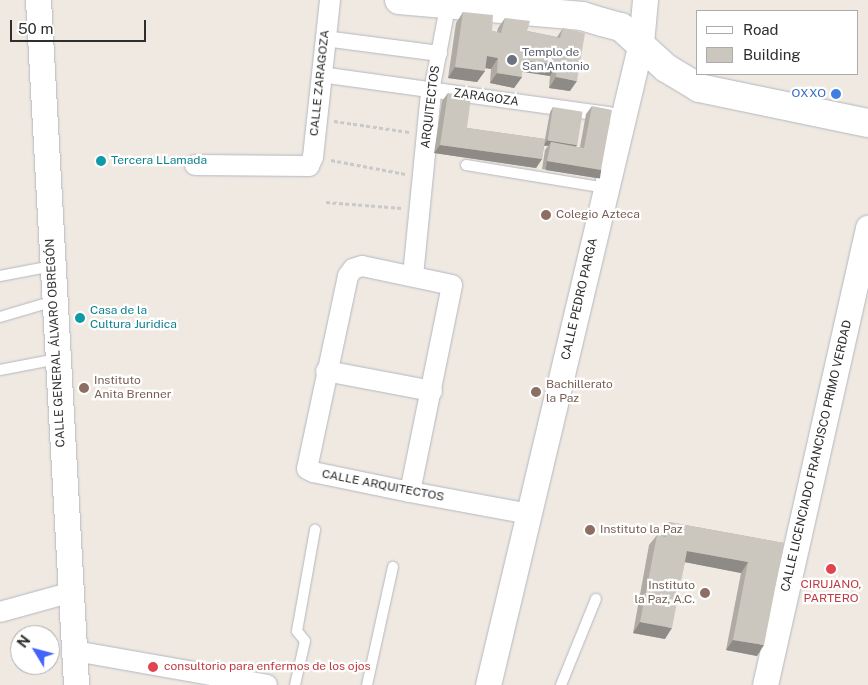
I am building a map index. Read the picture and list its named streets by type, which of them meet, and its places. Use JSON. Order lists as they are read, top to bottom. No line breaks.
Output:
{"streets":{"street":["CALLE ZARAGOZA","ZARAGOZA","ARQUITECTOS","CALLE PEDRO PARGA","CALLE GENERAL ÁLVARO OBREGÓN","CALLE LICENCIADO FRANCISCO PRIMO VERDAD","CALLE ARQUITECTOS"]},"crossings":[["CALLE ZARAGOZA","ZARAGOZA"],["ZARAGOZA","ARQUITECTOS"],["ZARAGOZA","CALLE PEDRO PARGA"],["ARQUITECTOS","CALLE ARQUITECTOS"],["CALLE PEDRO PARGA","CALLE ARQUITECTOS"]],"places":["Templo de San Antonio","OXXO","Tercera LLamada","Colegio Azteca","Casa de la Cultura Juridica","Instituto Anita Brenner","Bachillerato la Paz","Instituto la Paz","CIRUJANO, PARTERO","Instituto la Paz, A.C.","consultorio para enfermos de los ojos"],"legend":["Road","Building"],"scale_bar":"50 m","north":"top left"}
